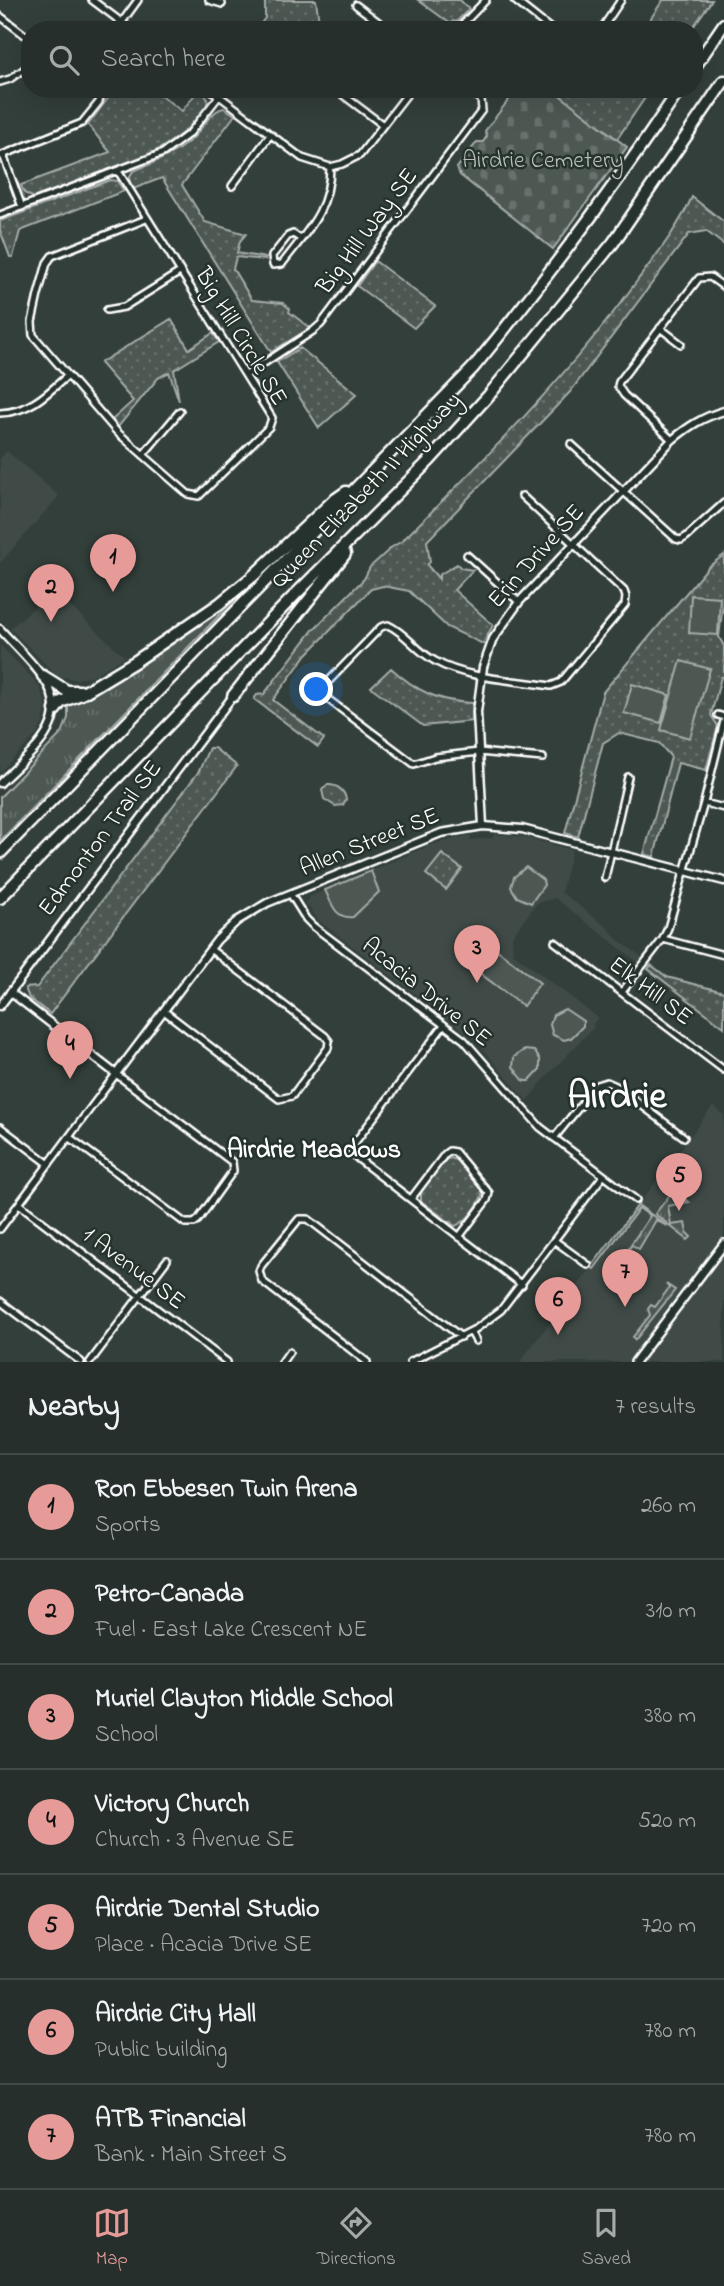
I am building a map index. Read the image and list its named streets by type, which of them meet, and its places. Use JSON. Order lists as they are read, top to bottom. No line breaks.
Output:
{"streets":{"highway":["Queen Elizabeth II Highway"],"street":["Big Hill Way SE","Big Hill Circle SE","Erin Drive SE","Edmonton Trail SE","Allen Street SE","Elk Hill SE","Acacia Drive SE","1 Avenue SE"]},"crossings":[["Big Hill Way SE","Big Hill Circle SE"],["Erin Drive SE","Allen Street SE"],["Allen Street SE","Acacia Drive SE"]],"districts":["Airdrie","Airdrie Meadows"],"parks":["Airdrie Cemetery"],"page":{"search":"Search here","pins":["1","2","3","4","5","7","6"],"heading":["Nearby","7 results"],"list":[{"mark":"1","name":"Ron Ebbesen Twin Arena","note":"Sports","value":"260 m"},{"mark":"2","name":"Petro-Canada","note":"Fuel · East Lake Crescent NE","value":"310 m"},{"mark":"3","name":"Muriel Clayton Middle School","note":"School","value":"380 m"},{"mark":"4","name":"Victory Church","note":"Church · 3 Avenue SE","value":"520 m"},{"mark":"5","name":"Airdrie Dental Studio","note":"Place · Acacia Drive SE","value":"720 m"},{"mark":"6","name":"Airdrie City Hall","note":"Public building","value":"780 m"},{"mark":"7","name":"ATB Financial","note":"Bank · Main Street S","value":"780 m"}],"nav":["Map","Directions","Saved"]}}
